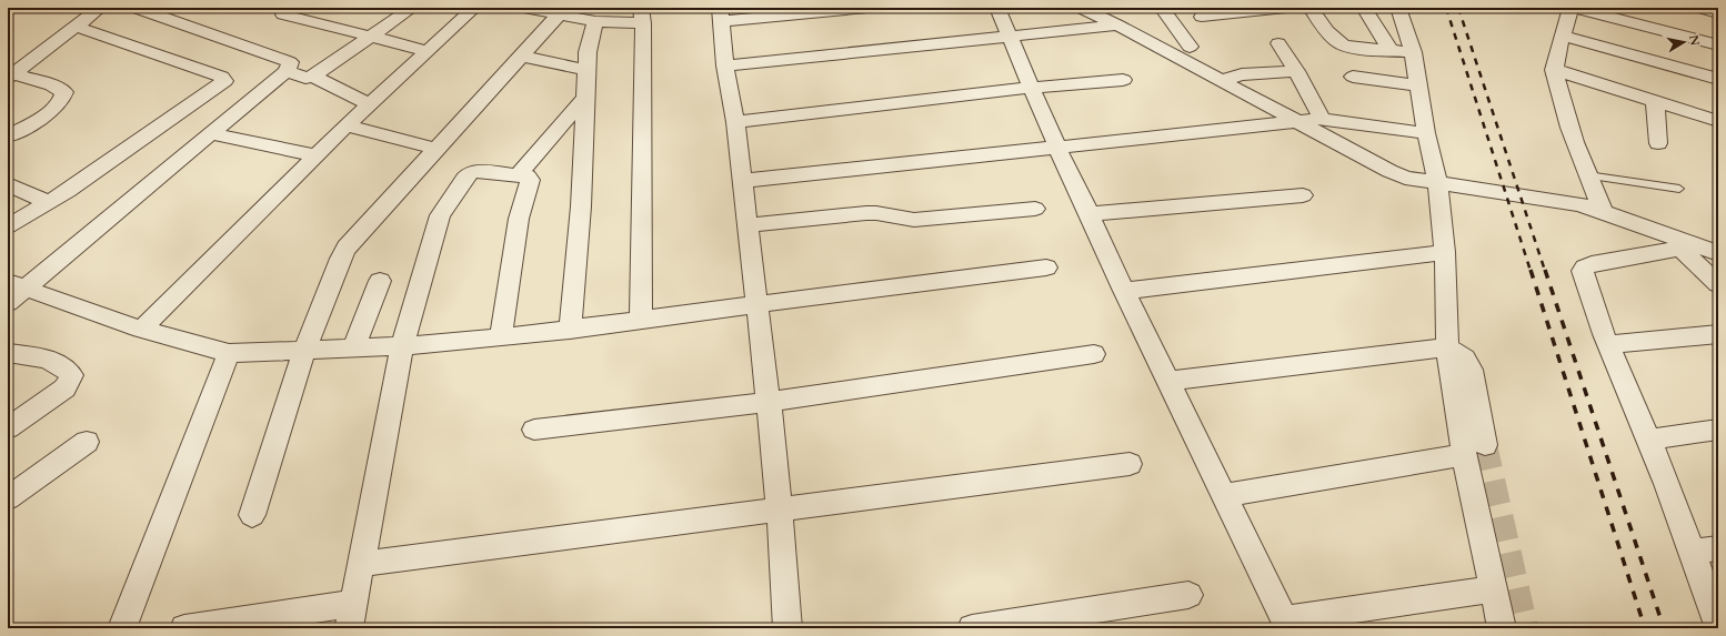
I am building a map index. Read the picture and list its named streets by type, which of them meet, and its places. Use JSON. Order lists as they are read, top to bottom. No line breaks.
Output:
{"north":"right"}
